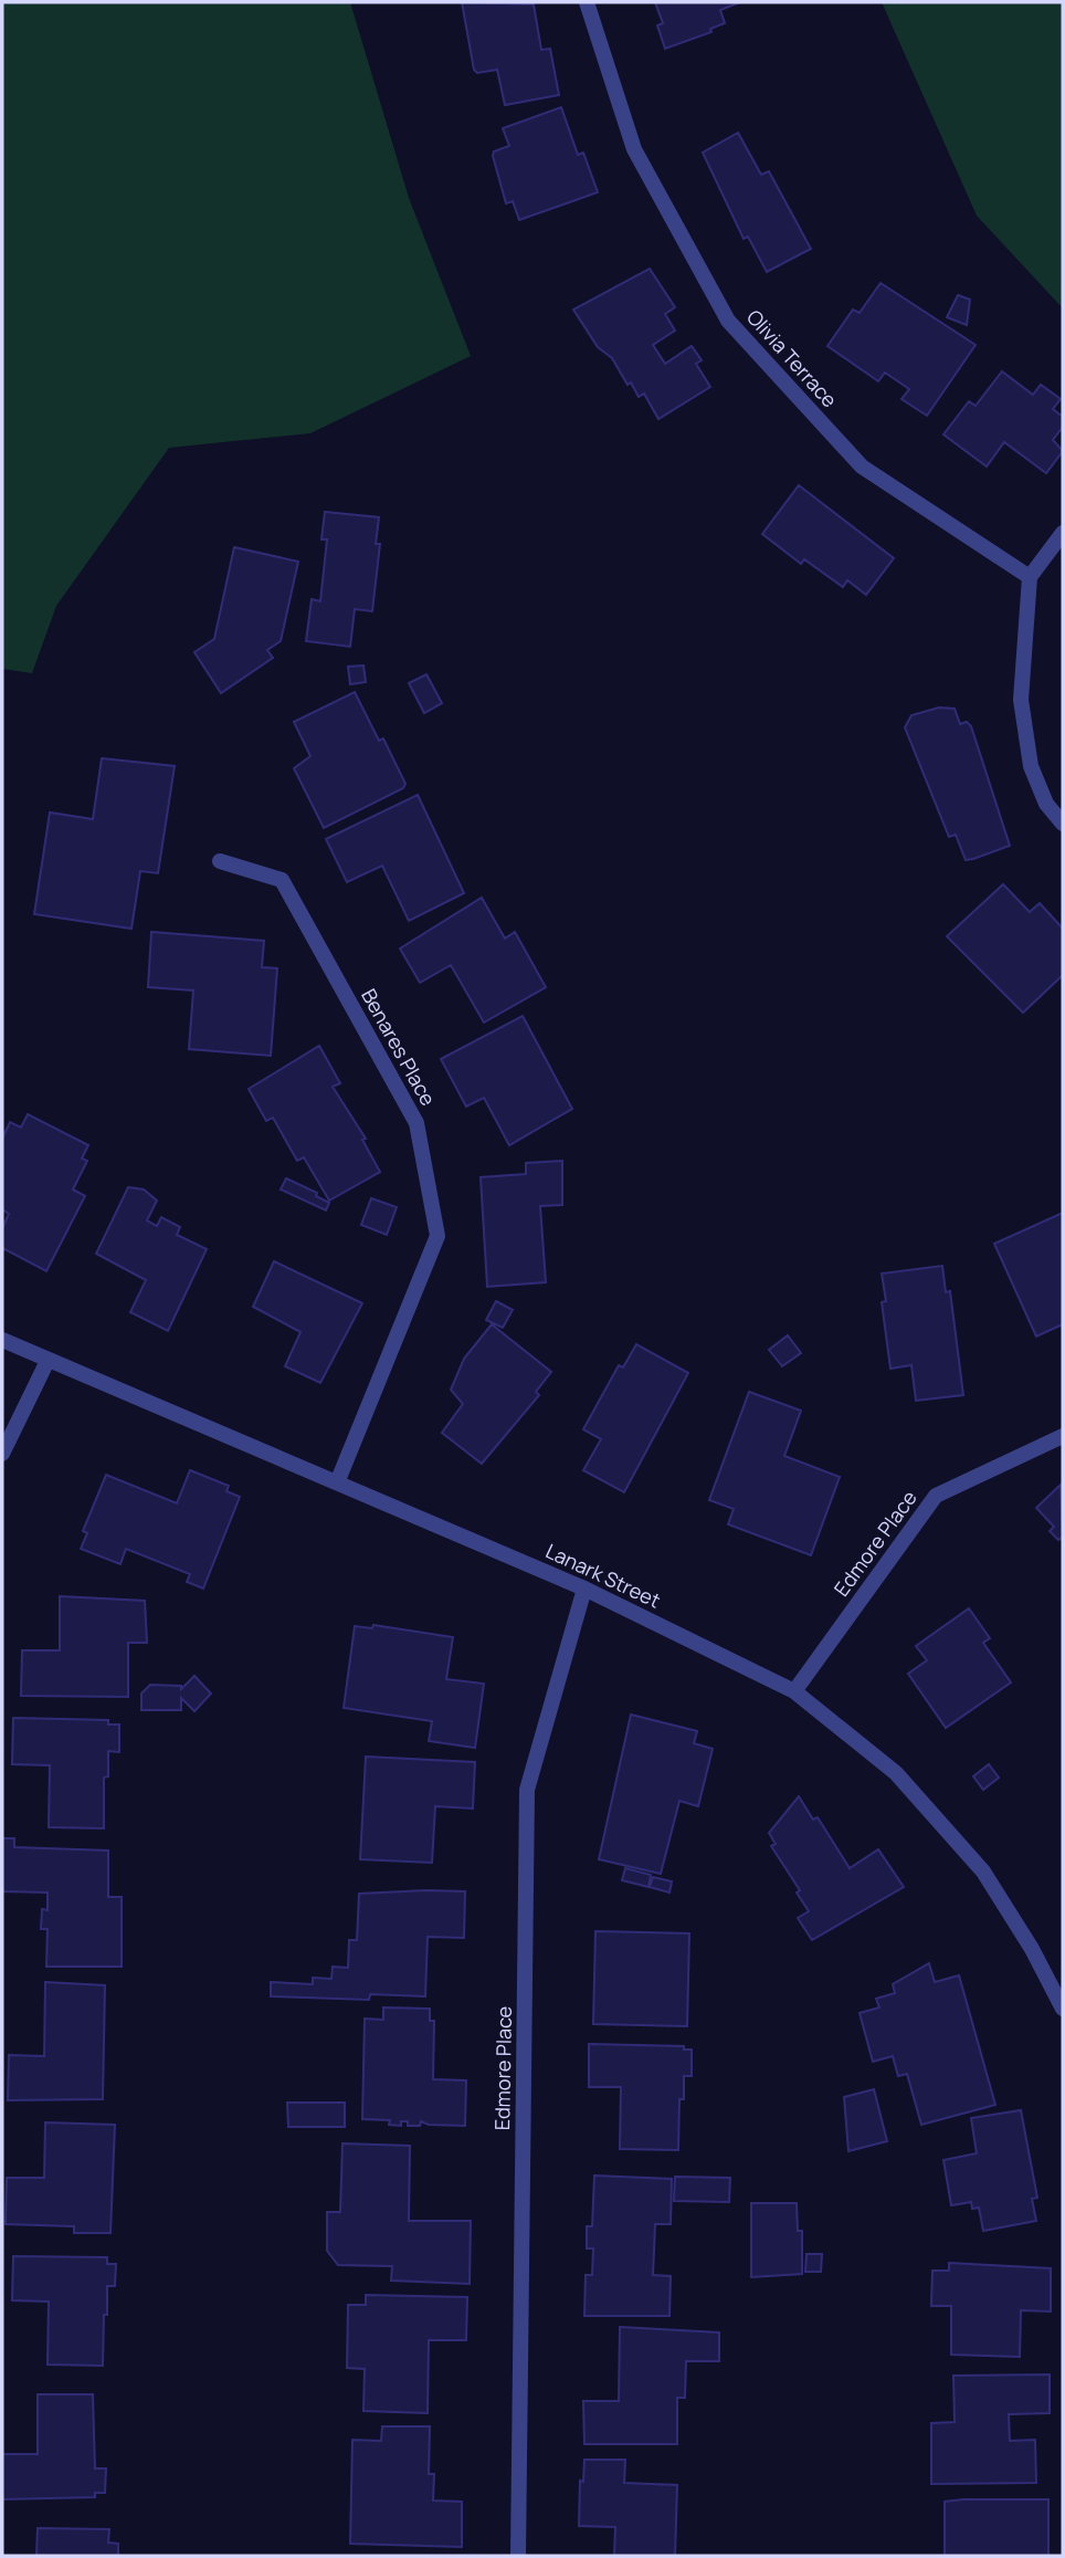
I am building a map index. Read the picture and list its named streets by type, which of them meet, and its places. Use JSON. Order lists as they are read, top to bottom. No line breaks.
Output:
{"streets":{"street":["Olivia Terrace","Benares Place","Edmore Place","Lanark Street"]},"crossings":[["Benares Place","Lanark Street"],["Edmore Place","Lanark Street"]]}
